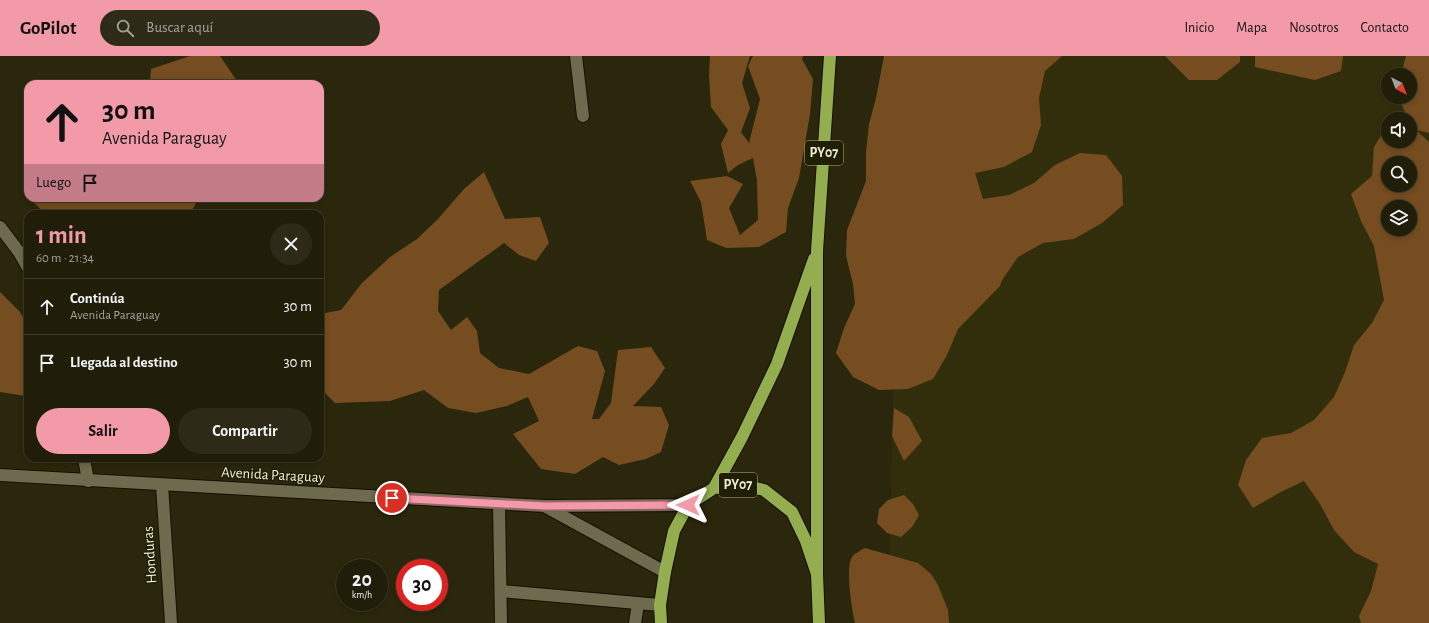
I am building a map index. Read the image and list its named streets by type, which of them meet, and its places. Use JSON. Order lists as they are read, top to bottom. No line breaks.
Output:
{"streets":{"highway":["PY07"],"street":["Avenida Paraguay","Honduras"]},"crossings":[["PY07","Avenida Paraguay"],["Avenida Paraguay","Honduras"]],"north":"bottom right","page":{"header":"GoPilot","search":"Buscar aquí","nav":["Inicio","Mapa","Nosotros","Contacto"],"turn":["30 m","Avenida Paraguay"],"then":"Luego","heading":["1 min","60 m · 21:34"],"list":[{"name":"Continúa","note":"Avenida Paraguay","value":"30 m"},{"name":"Llegada al destino","value":"30 m"}],"buttons":["Salir","Compartir"],"speed":"20 km/h","limit":"30"}}
